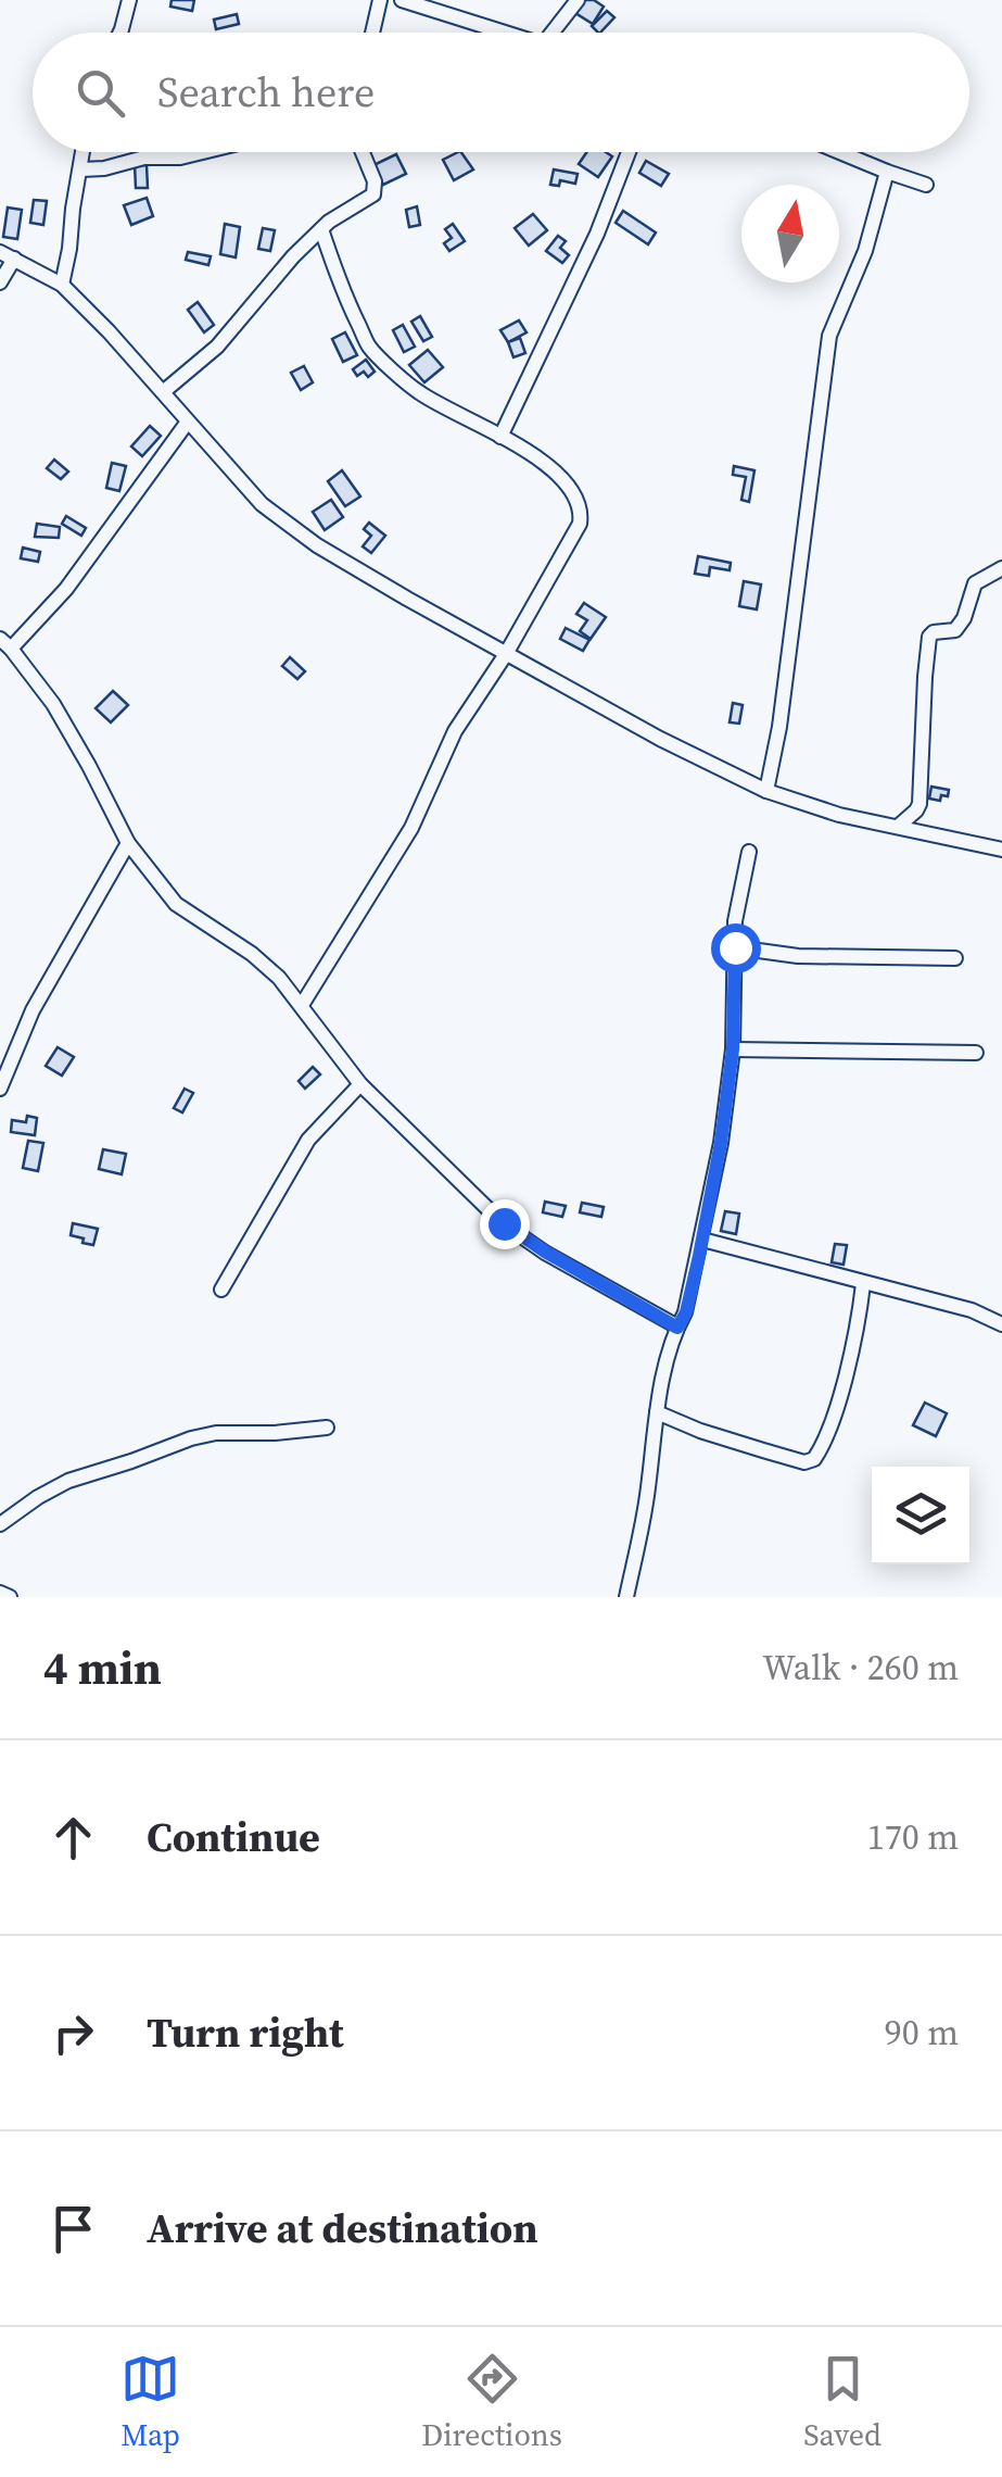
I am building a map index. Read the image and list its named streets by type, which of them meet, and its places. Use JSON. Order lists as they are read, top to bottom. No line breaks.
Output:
{"north":"top","page":{"search":"Search here","heading":["4 min","Walk · 260 m"],"list":[["Continue","170 m"],["Turn right","90 m"],"Arrive at destination"],"nav":["Map","Directions","Saved"]}}
